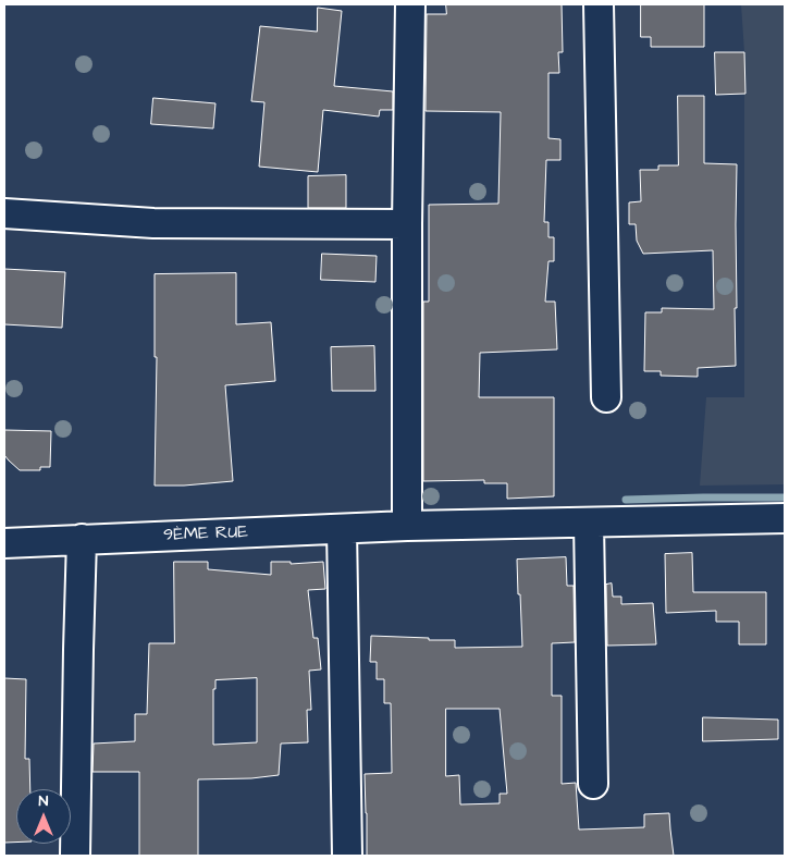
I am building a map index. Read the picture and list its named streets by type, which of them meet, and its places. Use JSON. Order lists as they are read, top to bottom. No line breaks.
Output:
{"streets":{"street":["9ÈME RUE"]},"north":"top"}
